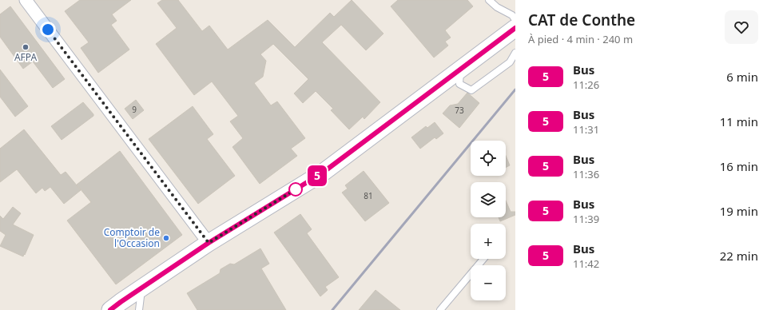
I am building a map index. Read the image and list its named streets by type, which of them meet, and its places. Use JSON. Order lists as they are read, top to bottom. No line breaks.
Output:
{"places":["AFPA","Comptoir de l'Occasion"],"lines":["bus line 5"],"house_numbers":["9","73","81"],"page":{"on_map":"5","heading":["CAT de Conthe","À pied · 4 min · 240 m"],"list":[{"mark":"5","name":"Bus","note":"11:26","value":"6 min"},{"mark":"5","name":"Bus","note":"11:31","value":"11 min"},{"mark":"5","name":"Bus","note":"11:36","value":"16 min"},{"mark":"5","name":"Bus","note":"11:39","value":"19 min"},{"mark":"5","name":"Bus","note":"11:42","value":"22 min"}],"map_buttons":["+","−"]}}
